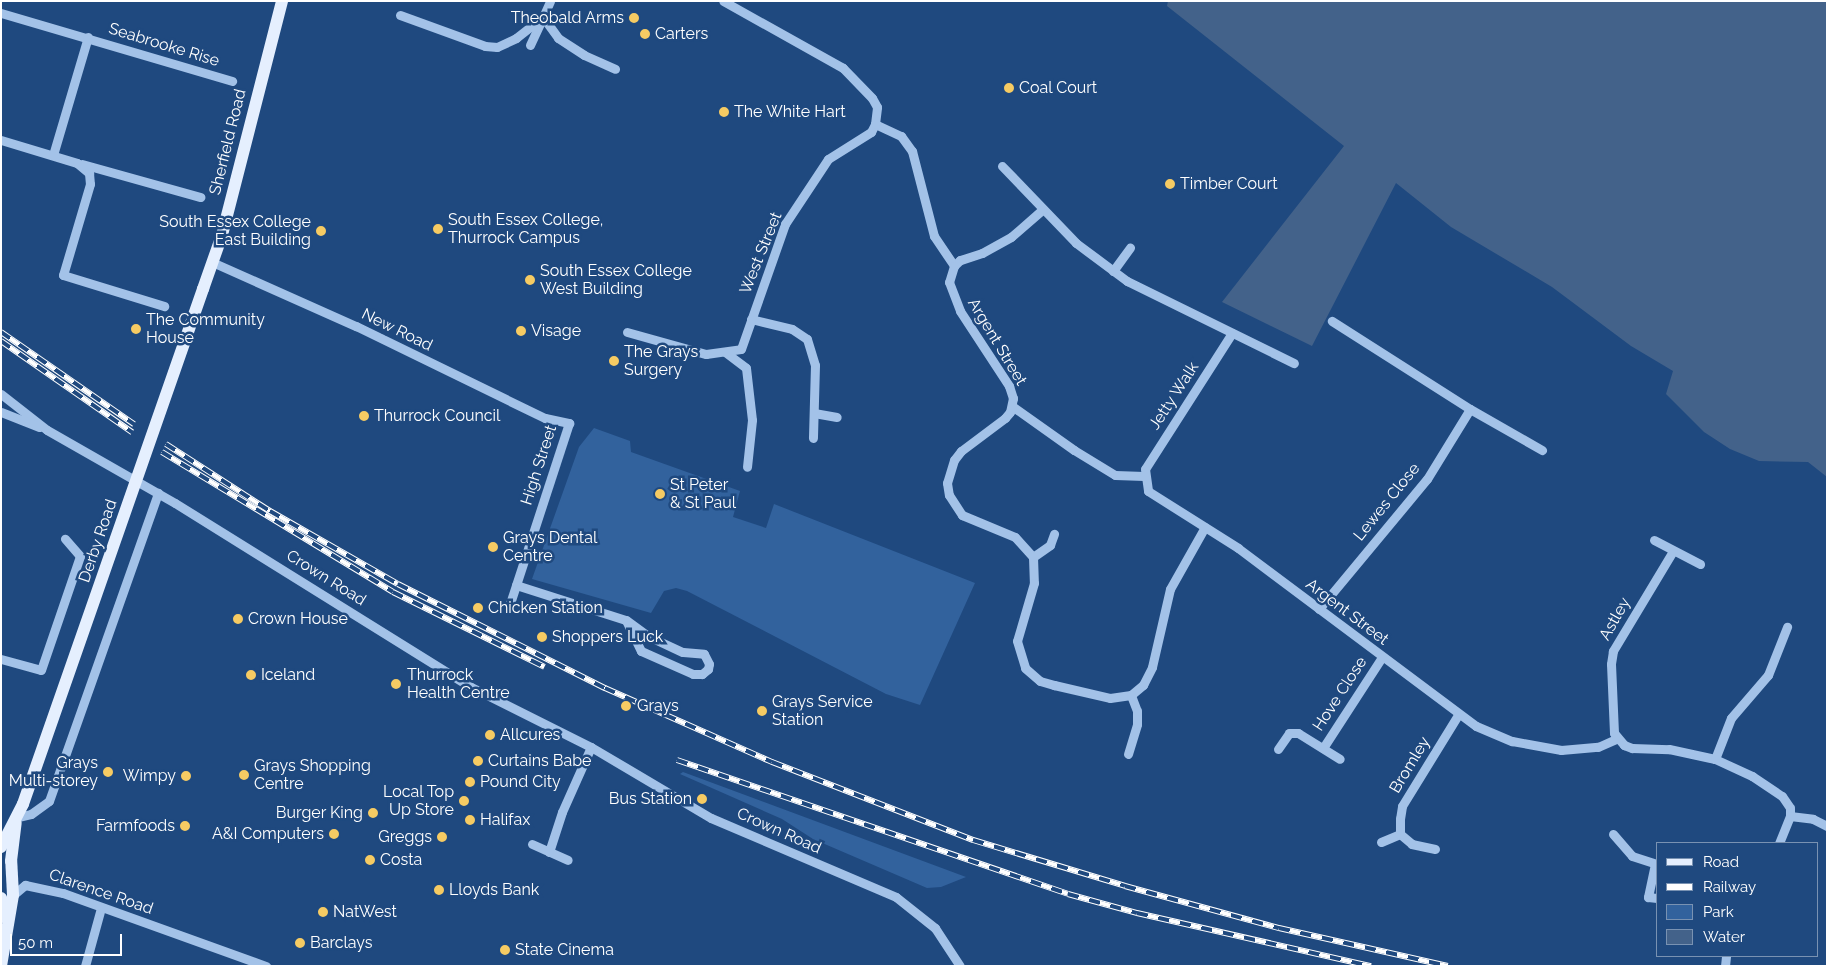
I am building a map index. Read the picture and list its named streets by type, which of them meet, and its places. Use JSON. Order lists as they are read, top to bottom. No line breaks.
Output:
{"streets":{"main road":["Sherfield Road","Derby Road"],"street":["Seabrooke Rise","West Street","New Road","Argent Street","Jetty Walk","High Street","Lewes Close","Crown Road","Astley","Hove Close","Bromley","Clarence Road"]},"crossings":[["Sherfield Road","New Road"],["Sherfield Road","Derby Road"],["New Road","High Street"],["Argent Street","Jetty Walk"],["Argent Street","Lewes Close"],["Argent Street","Astley"],["Argent Street","Hove Close"],["Argent Street","Bromley"]],"places":["Theobald Arms","Carters","Coal Court","The White Hart","Timber Court","South Essex College, Thurrock Campus","South Essex College East Building","South Essex College West Building","The Community House","Visage","The Grays Surgery","Thurrock Council","St Peter & St Paul","Grays Dental Centre","Chicken Station","Crown House","Shoppers Luck","Iceland","Thurrock Health Centre","Grays","Grays Service Station","Allcures","Curtains Babe","Grays Multi-storey","Grays Shopping Centre","Wimpy","Pound City","Bus Station","Local Top Up Store","Burger King","Halifax","Farmfoods","A&I Computers","Greggs","Costa","Lloyds Bank","NatWest","Barclays","State Cinema"],"legend":["Road","Railway","Park","Water"],"scale_bar":"50 m"}
